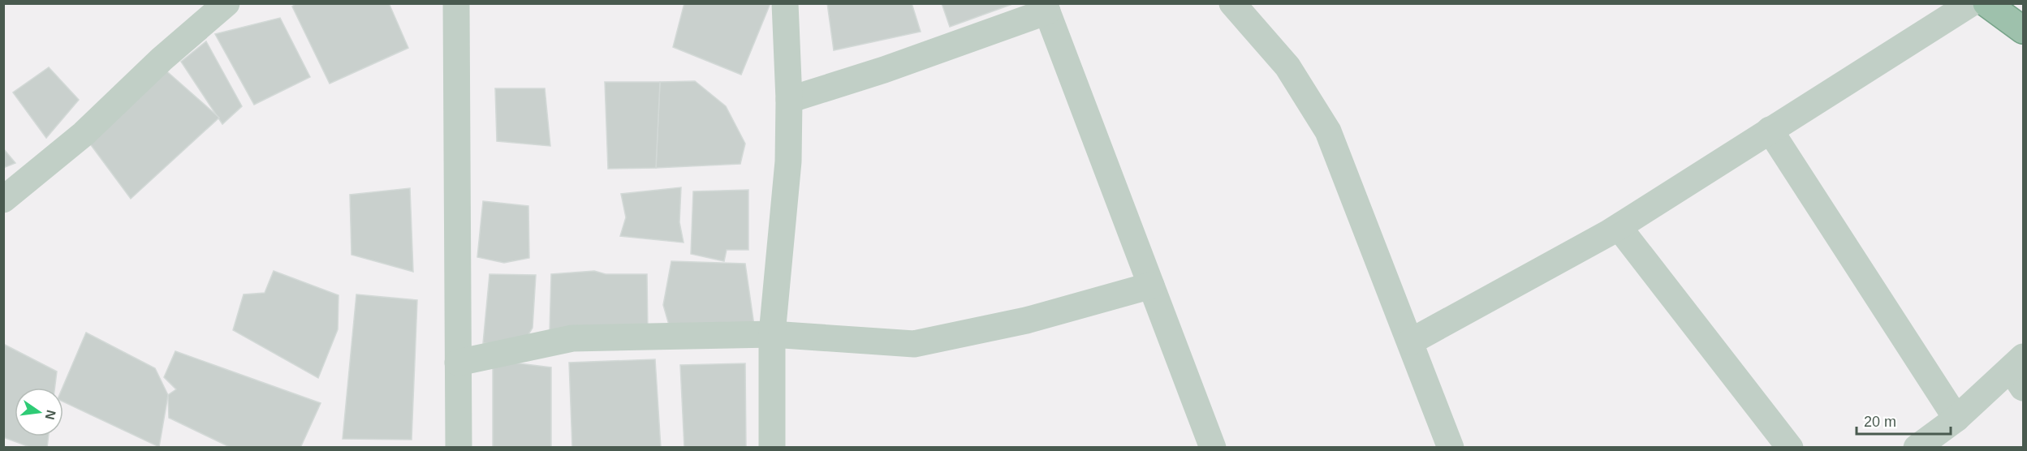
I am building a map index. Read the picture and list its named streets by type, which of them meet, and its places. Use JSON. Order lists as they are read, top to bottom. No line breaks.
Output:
{"scale_bar":"20 m","north":"right"}
